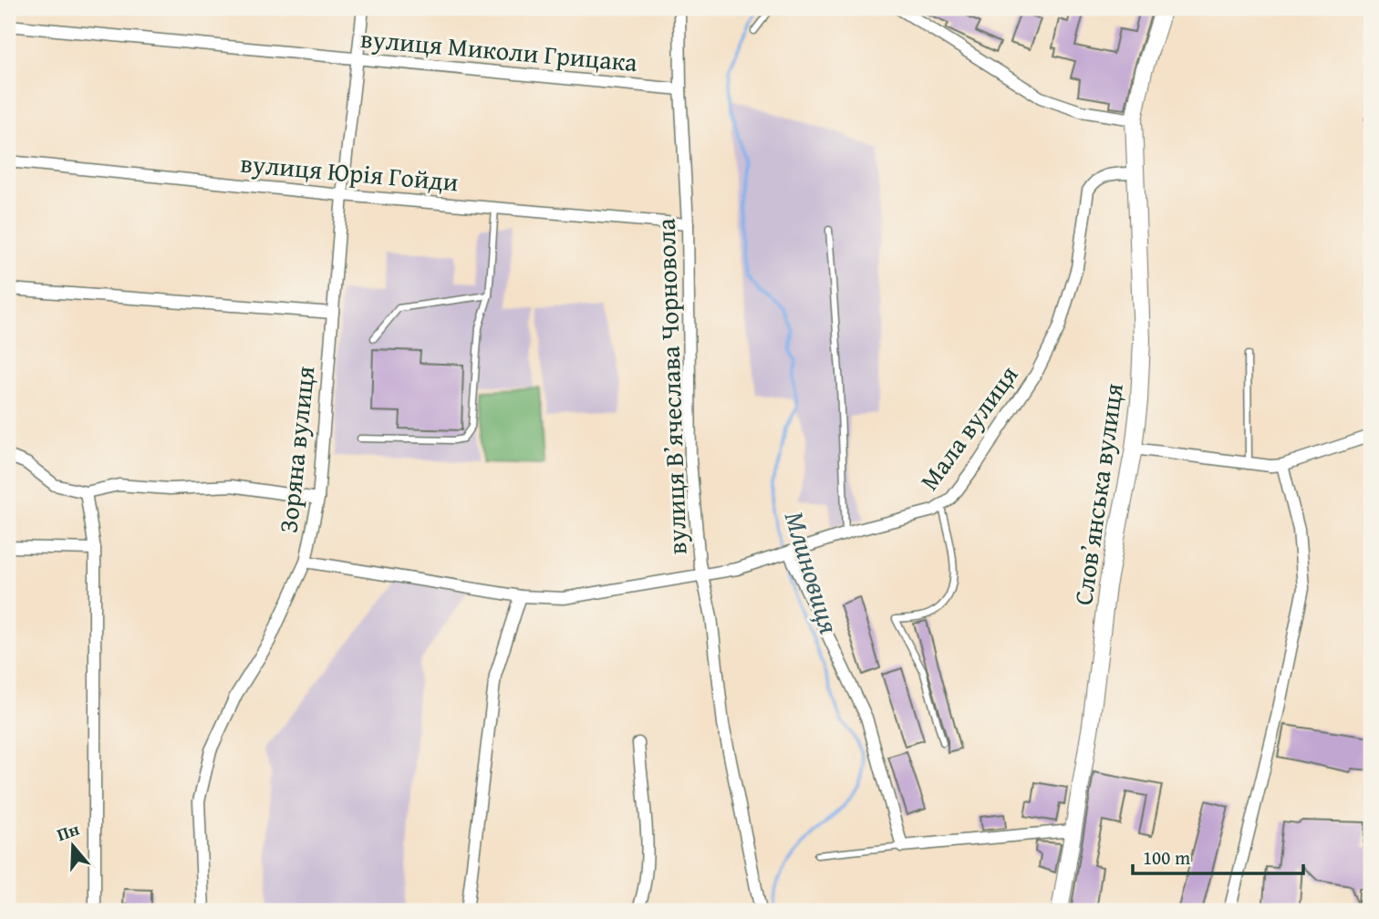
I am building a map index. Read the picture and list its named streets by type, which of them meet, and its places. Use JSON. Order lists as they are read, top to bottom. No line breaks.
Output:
{"streets":{"street":["вулиця Миколи Грицака","вулиця Юрія Гойди","вулиця Вʼячеслава Чорновола","Мала вулиця","Зоряна вулиця","Словʼянська вулиця"]},"crossings":[["вулиця Миколи Грицака","вулиця Вʼячеслава Чорновола"],["вулиця Миколи Грицака","Зоряна вулиця"],["вулиця Юрія Гойди","вулиця Вʼячеслава Чорновола"],["вулиця Юрія Гойди","Зоряна вулиця"],["вулиця Вʼячеслава Чорновола","Мала вулиця"],["Мала вулиця","Зоряна вулиця"],["Мала вулиця","Словʼянська вулиця"]],"water":["Млиновиця"],"scale_bar":"100 m","north":"top"}
